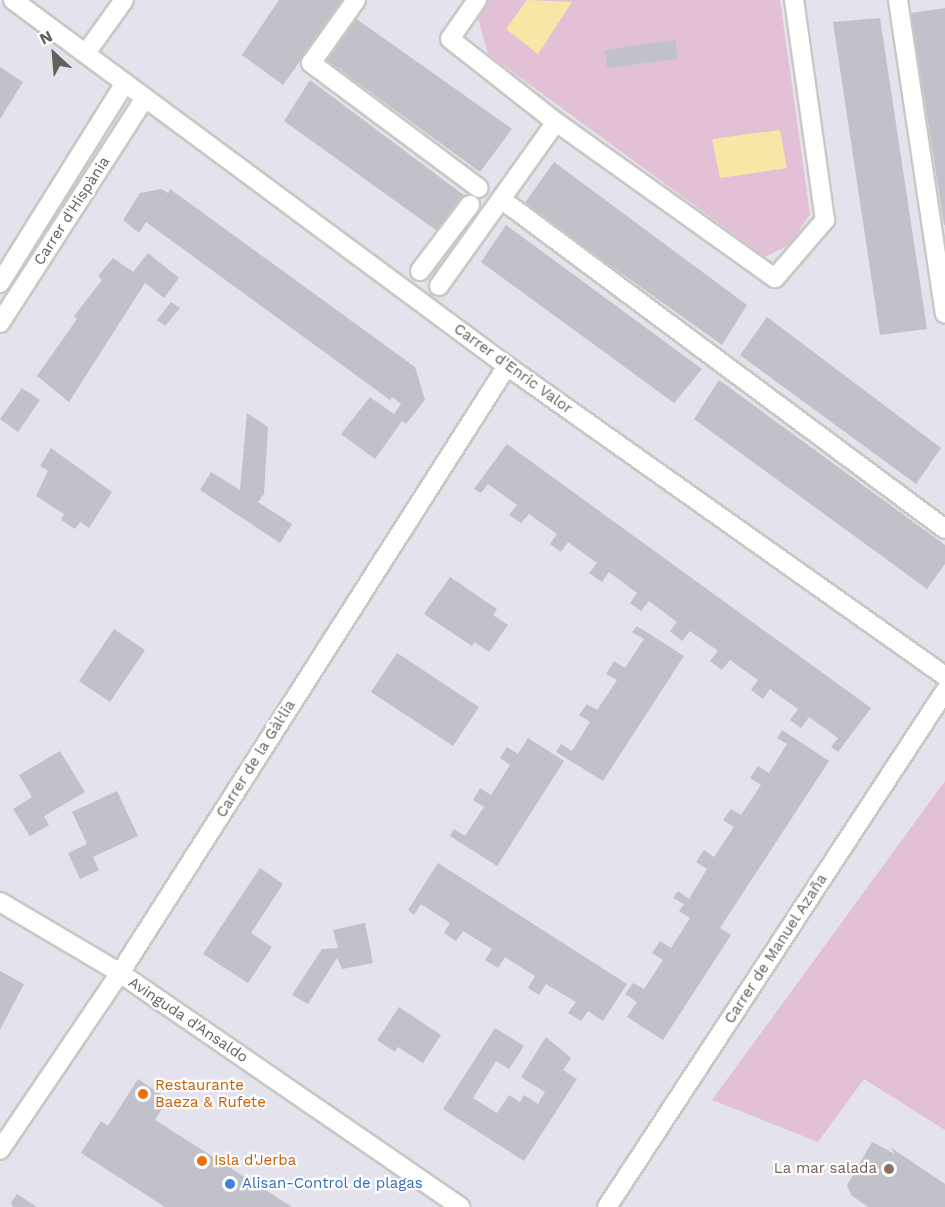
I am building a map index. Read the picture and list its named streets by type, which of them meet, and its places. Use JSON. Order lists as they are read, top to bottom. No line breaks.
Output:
{"streets":{"street":["Carrer d'Hispània","Carrer d'Enric Valor","Carrer de la Gàl·lia","Carrer de Manuel Azaña","Avinguda d'Ansaldo"]},"crossings":[["Carrer d'Hispània","Carrer d'Enric Valor"],["Carrer d'Enric Valor","Carrer de la Gàl·lia"],["Carrer de la Gàl·lia","Avinguda d'Ansaldo"]],"places":["Restaurante Baeza & Rufete","Isla d'Jerba","La mar salada","Alisan-Control de plagas"],"north":"top left"}
